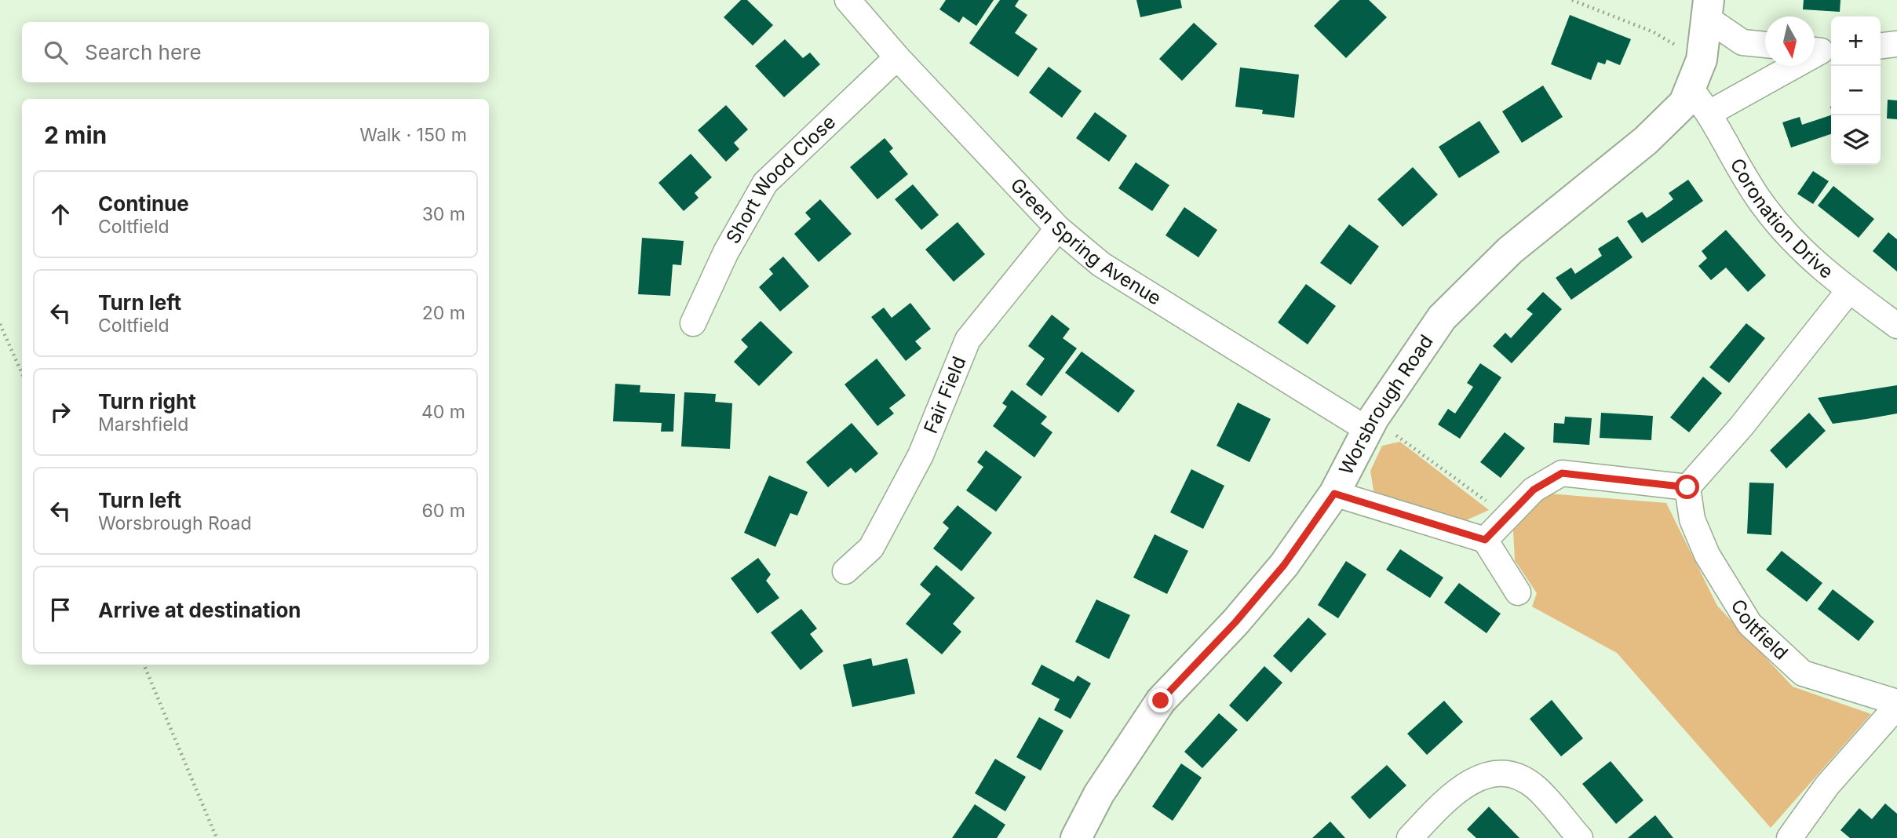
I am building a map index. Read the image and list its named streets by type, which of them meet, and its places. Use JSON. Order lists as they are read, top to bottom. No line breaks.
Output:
{"streets":{"street":["Short Wood Close","Coronation Drive","Green Spring Avenue","Fair Field","Worsbrough Road","Coltfield"]},"crossings":[["Short Wood Close","Green Spring Avenue"],["Coronation Drive","Worsbrough Road"],["Green Spring Avenue","Fair Field"],["Green Spring Avenue","Worsbrough Road"]],"north":"bottom","page":{"map_buttons":["+","−"],"search":"Search here","heading":["2 min","Walk · 150 m"],"list":[["Continue","Coltfield","30 m"],["Turn left","Coltfield","20 m"],["Turn right","Marshfield","40 m"],["Turn left","Worsbrough Road","60 m"],"Arrive at destination"]}}
